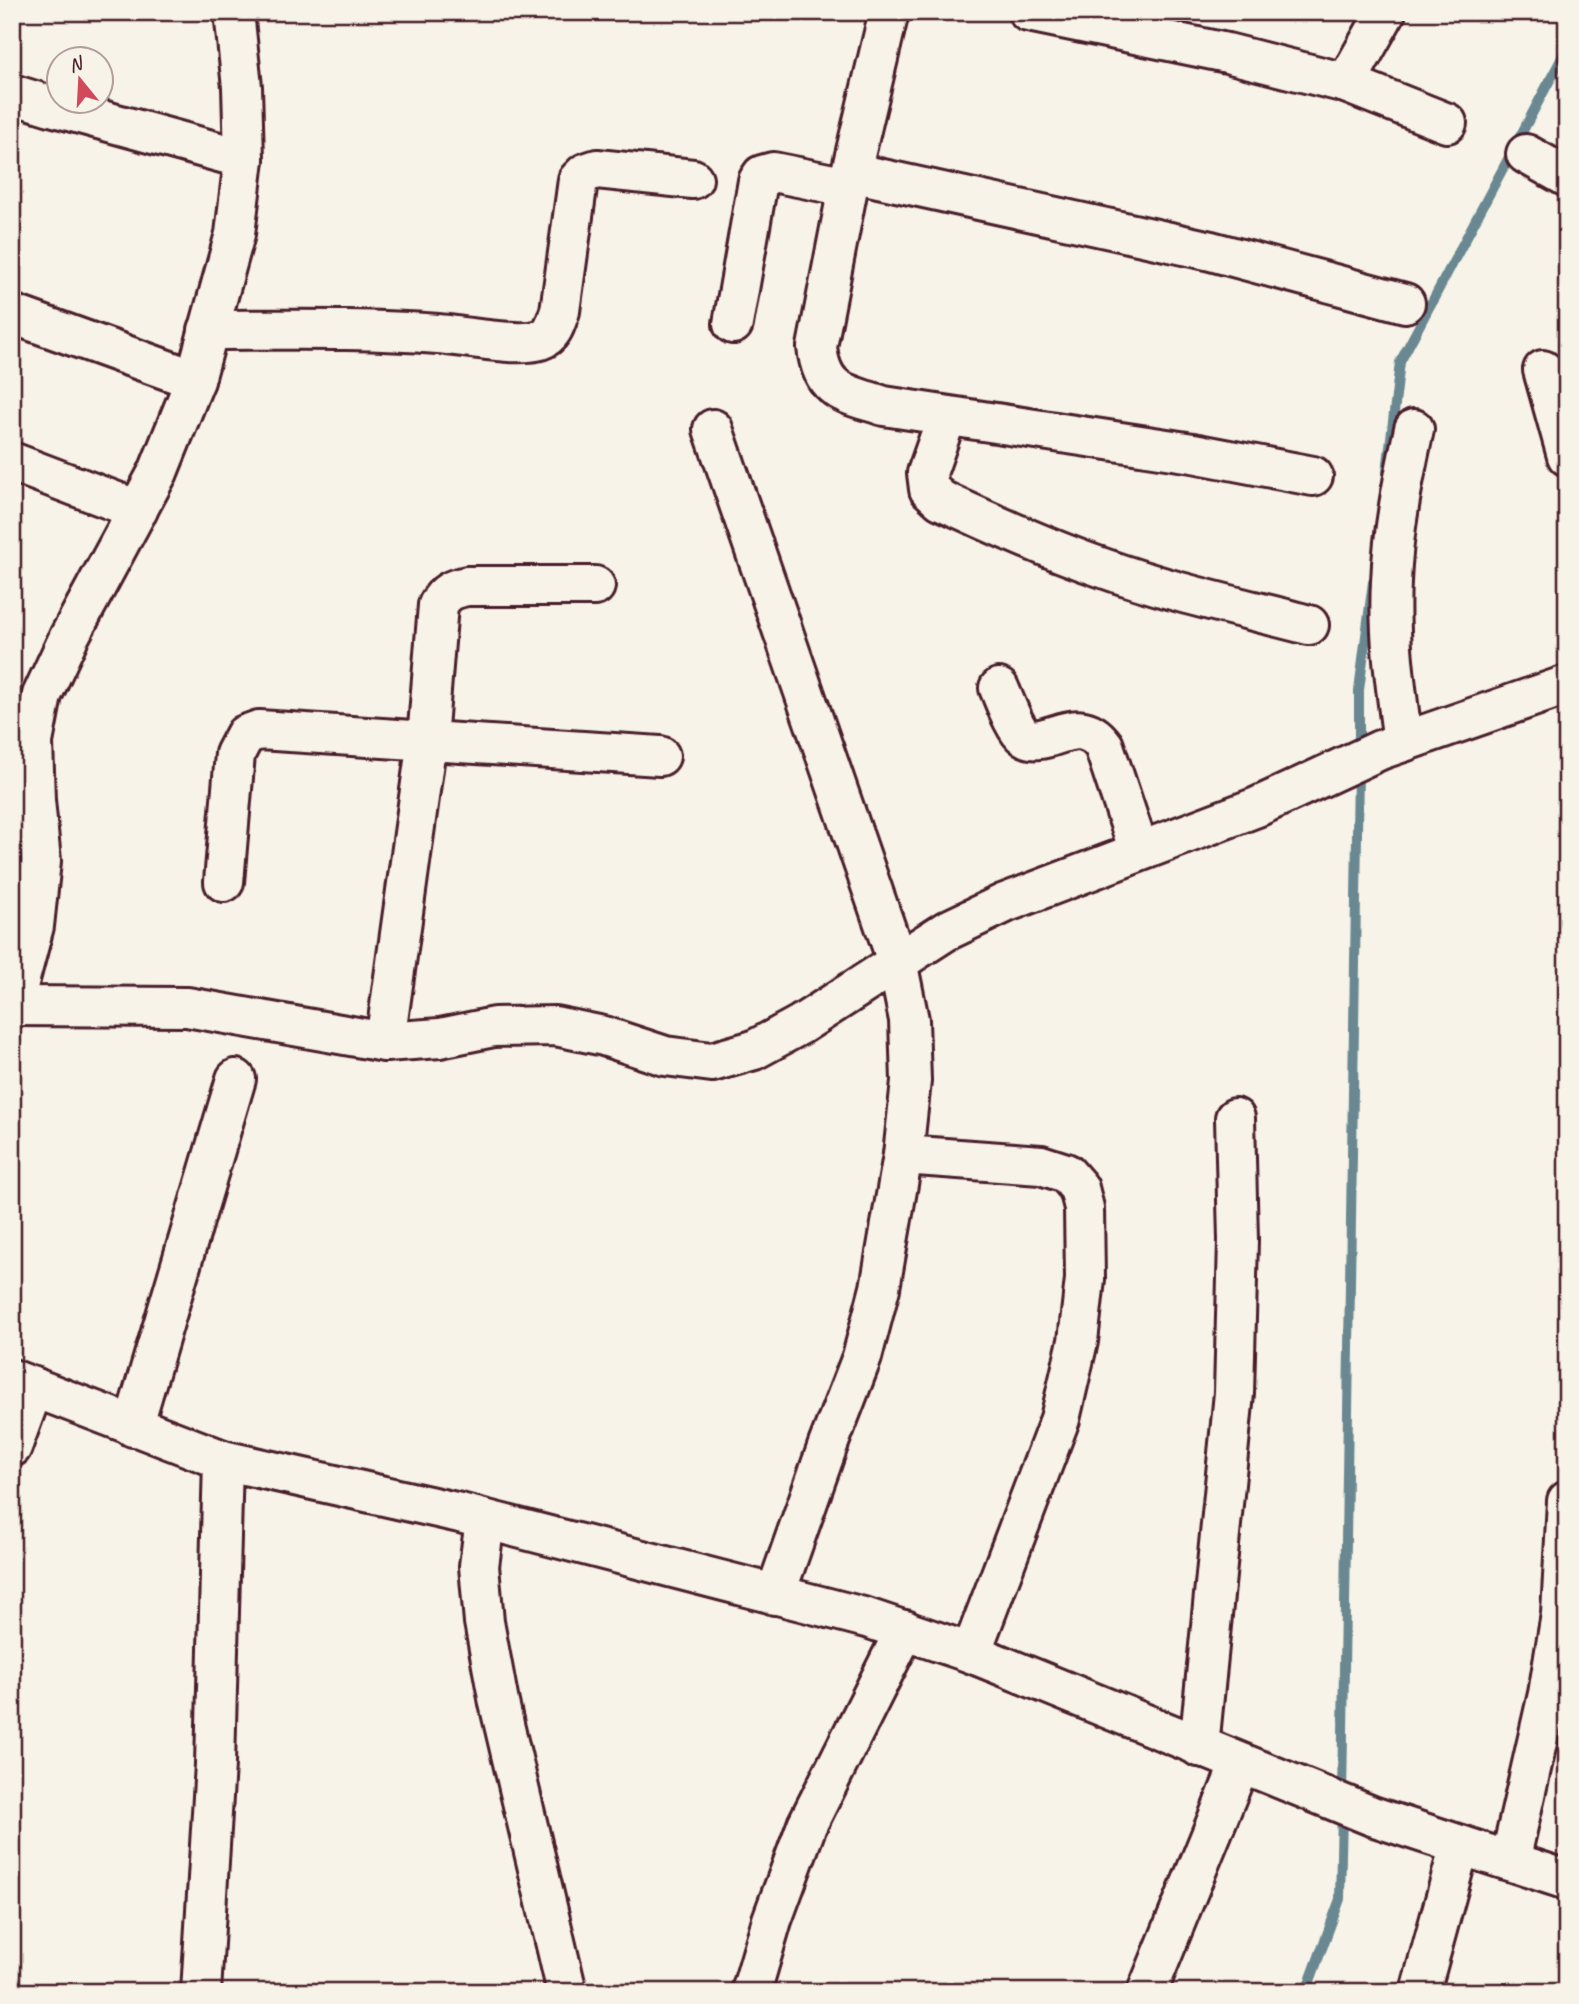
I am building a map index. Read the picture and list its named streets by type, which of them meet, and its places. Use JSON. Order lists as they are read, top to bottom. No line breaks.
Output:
{"north":"top"}
